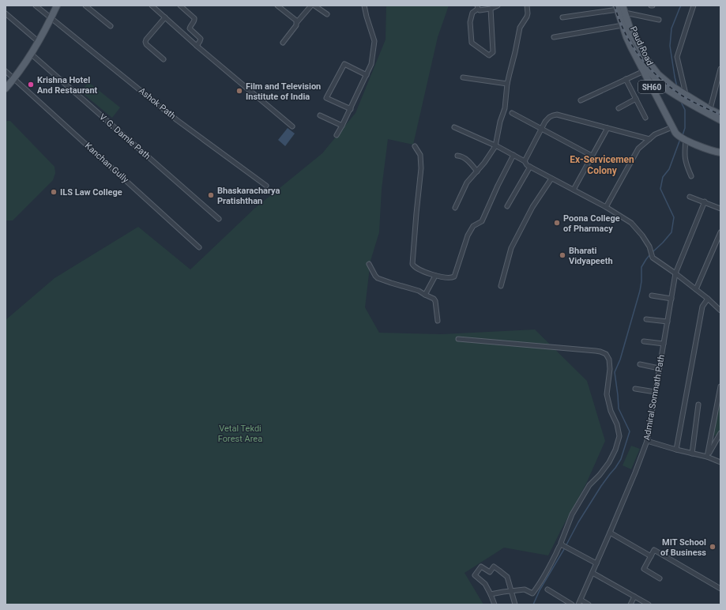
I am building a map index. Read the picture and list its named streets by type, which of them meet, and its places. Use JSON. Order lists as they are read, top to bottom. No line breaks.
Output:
{"streets":{"main road":["Paud Road","SH60"],"street":["Ashok Path","V. G. Damle Path","Kanchan Gully","Admiral Somnath Path"]},"districts":["Ex-Servicemen Colony"],"parks":["Vetal Tekdi Forest Area"],"places":["Krishna Hotel And Restaurant","Film and Television Institute of India","ILS Law College","Bhaskaracharya Pratishthan","Poona College of Pharmacy","Bharati Vidyapeeth","MIT School of Business"]}
